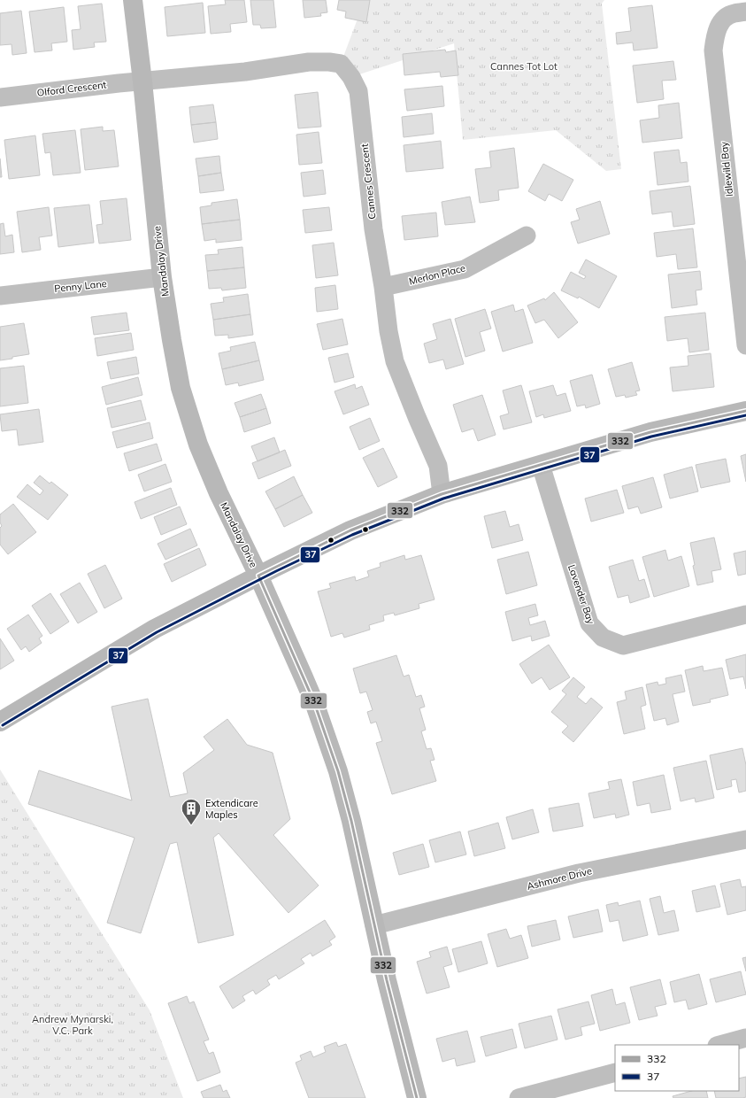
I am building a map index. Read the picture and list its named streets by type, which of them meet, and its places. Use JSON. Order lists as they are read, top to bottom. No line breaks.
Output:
{"streets":{"street":["Olford Crescent","Idlewild Bay","Cannes Crescent","Mandalay Drive","Merlon Place","Penny Lane","Lavender Bay","Ashmore Drive"]},"crossings":[["Olford Crescent","Cannes Crescent"],["Olford Crescent","Mandalay Drive"],["Cannes Crescent","Mandalay Drive"],["Cannes Crescent","Merlon Place"],["Mandalay Drive","Penny Lane"],["Mandalay Drive","Ashmore Drive"]],"parks":["Cannes Tot Lot","Andrew Mynarski, V.C. Park"],"places":{"building":["Extendicare Maples"]},"lines":["transit line 332","transit line 37"],"legend":["332","37"]}
